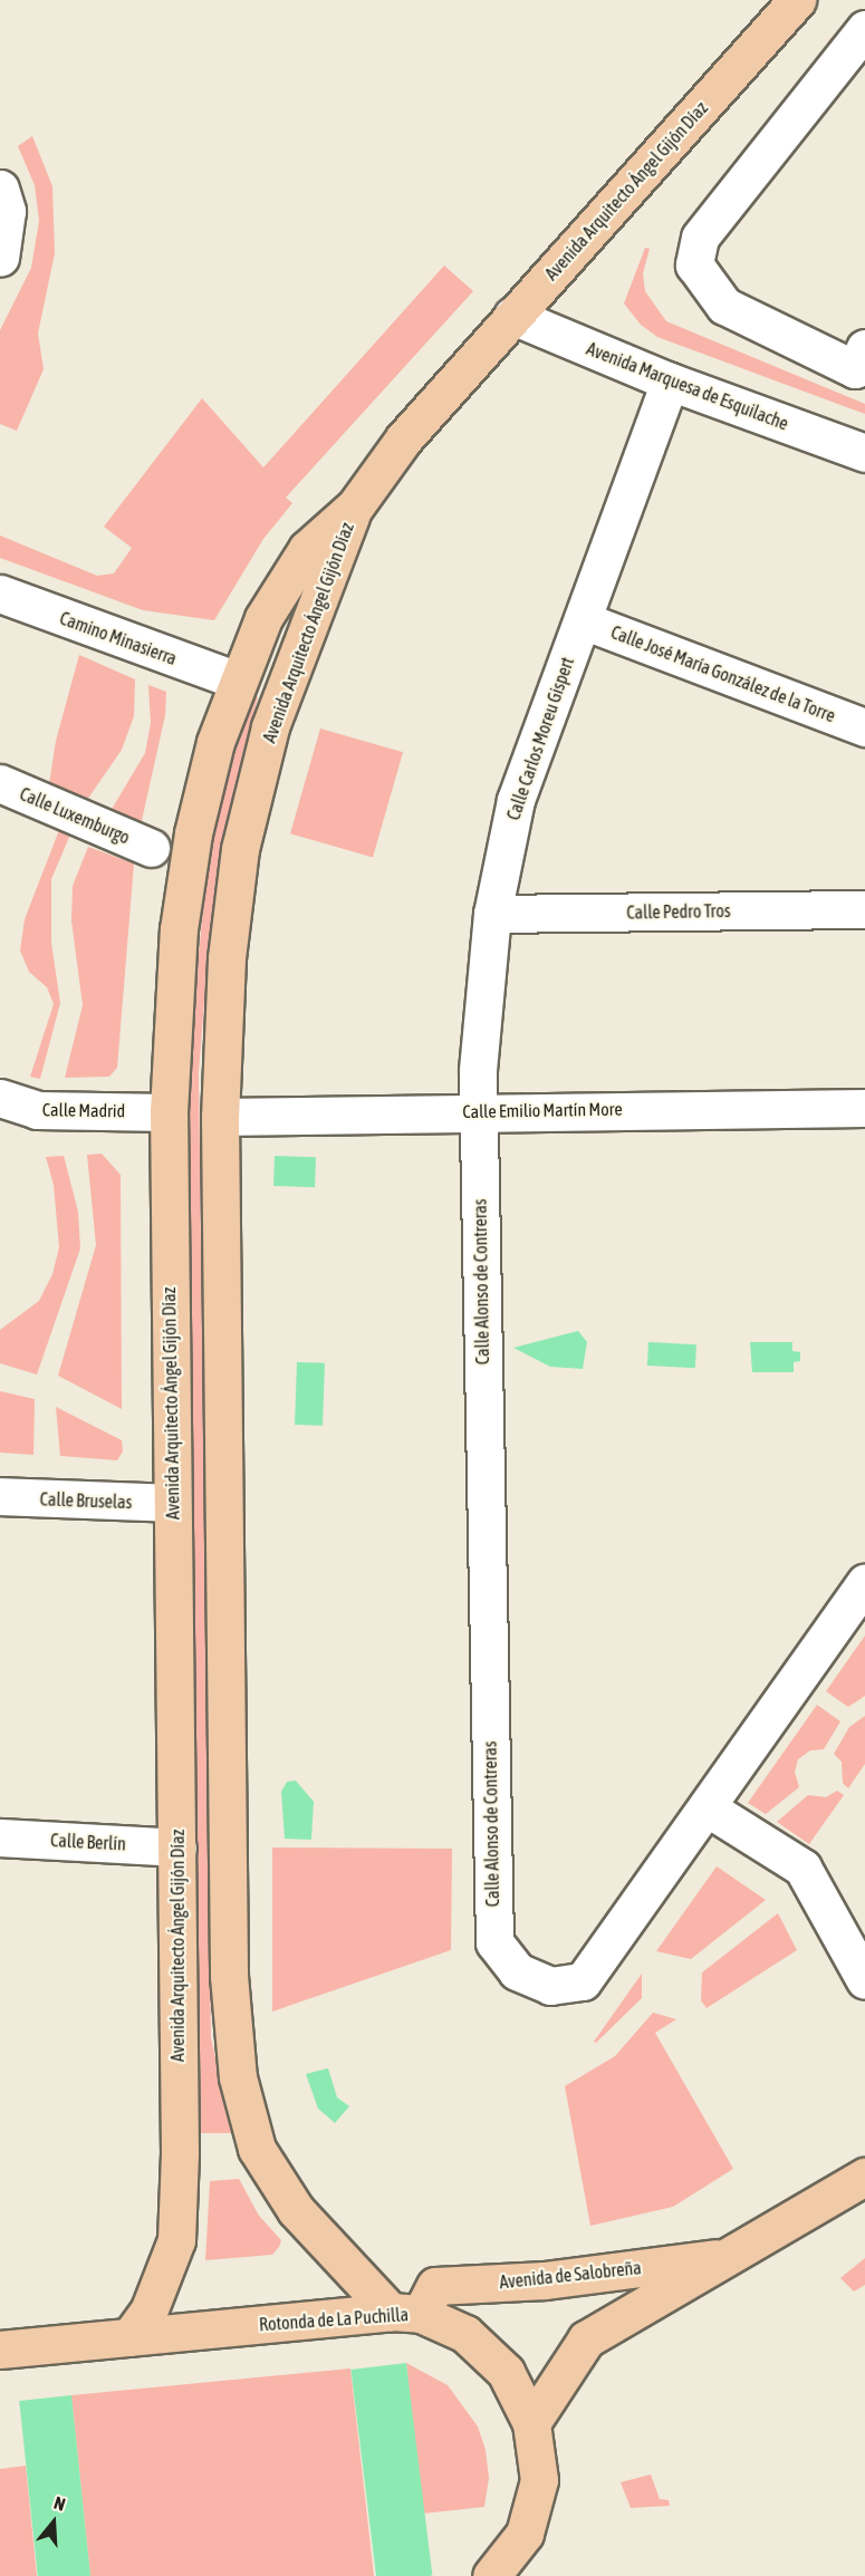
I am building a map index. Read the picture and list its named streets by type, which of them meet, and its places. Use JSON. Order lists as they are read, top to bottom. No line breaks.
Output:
{"streets":{"main road":["Avenida Arquitecto Ángel Gijón Díaz","Avenida de Salobreña","Rotonda de La Puchilla"],"street":["Avenida Marquesa de Esquilache","Camino Minasierra","Calle José María González de la Torre","Calle Carlos Moreu Gispert","Calle Luxemburgo","Calle Pedro Tros","Calle Madrid","Calle Emilio Martín More","Calle Alonso de Contreras","Calle Bruselas","Calle Berlín"]},"crossings":[["Avenida Arquitecto Ángel Gijón Díaz","Avenida Marquesa de Esquilache"],["Avenida Arquitecto Ángel Gijón Díaz","Camino Minasierra"],["Avenida Arquitecto Ángel Gijón Díaz","Calle Madrid"],["Avenida Arquitecto Ángel Gijón Díaz","Calle Emilio Martín More"],["Avenida Arquitecto Ángel Gijón Díaz","Calle Bruselas"],["Avenida Arquitecto Ángel Gijón Díaz","Calle Berlín"],["Avenida Arquitecto Ángel Gijón Díaz","Avenida de Salobreña"],["Avenida Arquitecto Ángel Gijón Díaz","Rotonda de La Puchilla"],["Avenida Marquesa de Esquilache","Calle Carlos Moreu Gispert"],["Calle José María González de la Torre","Calle Carlos Moreu Gispert"],["Calle Carlos Moreu Gispert","Calle Pedro Tros"],["Calle Carlos Moreu Gispert","Calle Emilio Martín More"],["Calle Carlos Moreu Gispert","Calle Alonso de Contreras"],["Calle Emilio Martín More","Calle Alonso de Contreras"],["Avenida de Salobreña","Rotonda de La Puchilla"]],"north":"top"}
